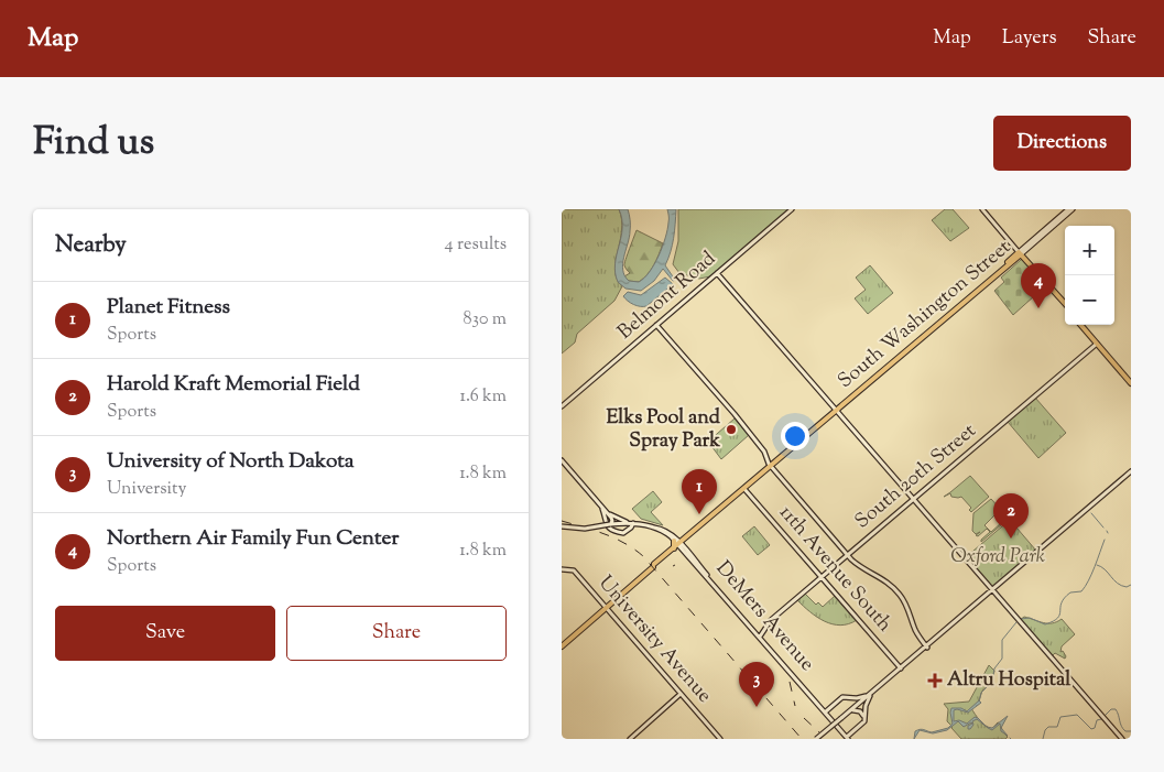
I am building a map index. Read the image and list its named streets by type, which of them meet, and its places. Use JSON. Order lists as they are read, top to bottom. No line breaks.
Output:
{"streets":{"main road":["South Washington Street"],"street":["Belmont Road","South 20th Street","11th Avenue South","DeMers Avenue","University Avenue"]},"crossings":[["South Washington Street","11th Avenue South"],["South Washington Street","DeMers Avenue"],["South Washington Street","University Avenue"],["South 20th Street","11th Avenue South"],["South 20th Street","DeMers Avenue"]],"parks":["Oxford Park"],"places":{"other":["Elks Pool and Spray Park"],"health":["Altru Hospital"]},"page":{"header":"Map","nav":["Map","Layers","Share"],"title":"Find us","buttons":["Directions",["Save","Share"]],"heading":["Nearby","4 results"],"map_buttons":["+","−"],"pins":["4","1","2","3"],"list":[{"mark":"1","name":"Planet Fitness","note":"Sports","value":"830 m"},{"mark":"2","name":"Harold Kraft Memorial Field","note":"Sports","value":"1.6 km"},{"mark":"3","name":"University of North Dakota","note":"University","value":"1.8 km"},{"mark":"4","name":"Northern Air Family Fun Center","note":"Sports","value":"1.8 km"}]}}
